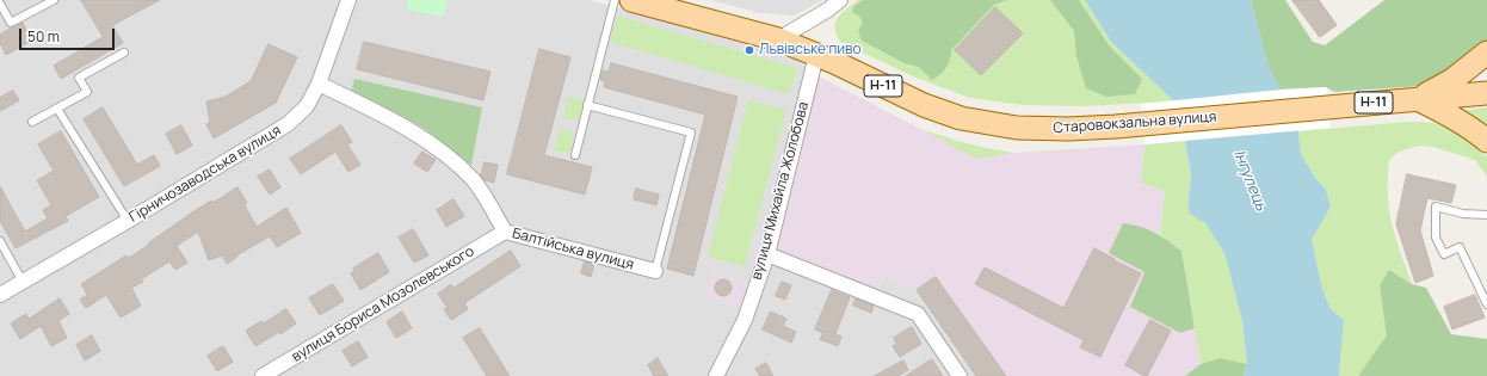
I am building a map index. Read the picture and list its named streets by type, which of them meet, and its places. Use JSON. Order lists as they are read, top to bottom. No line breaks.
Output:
{"streets":{"main road":["Н-11","Старовокзальна вулиця"],"street":["Гірничозаводська вулиця","вулиця Михайла Жолобова","Балтійська вулиця","вулиця Бориса Мозолевського"]},"crossings":[["Старовокзальна вулиця","вулиця Михайла Жолобова"],["Гірничозаводська вулиця","Балтійська вулиця"],["Балтійська вулиця","вулиця Бориса Мозолевського"]],"water":["Інгулець"],"places":["Львівське пиво"],"scale_bar":"50 m"}
